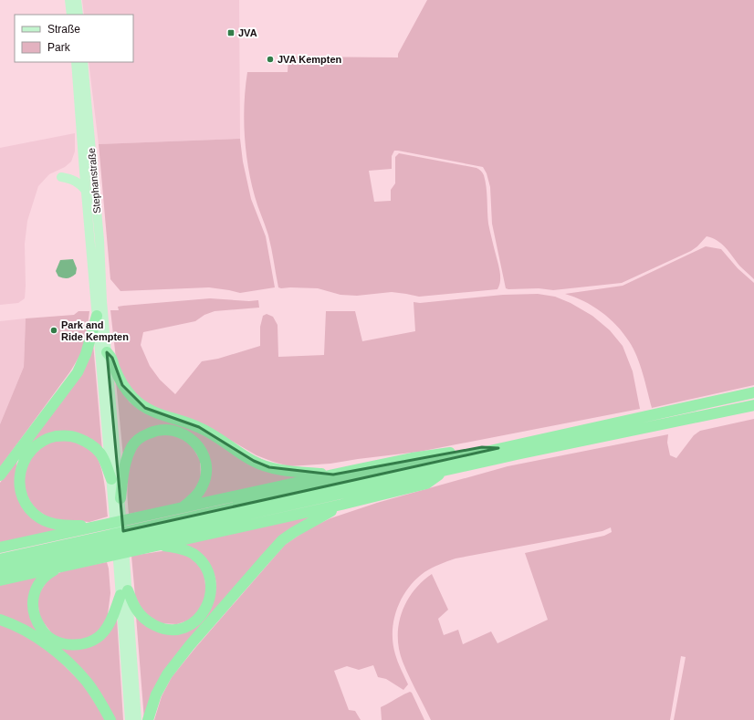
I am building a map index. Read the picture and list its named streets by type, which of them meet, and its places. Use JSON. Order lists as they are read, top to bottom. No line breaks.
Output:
{"streets":{"main road":["Stephanstraße"]},"places":{"transit":["JVA"],"other":["JVA Kempten","Park and Ride Kempten"]},"legend":["Straße","Park"]}
